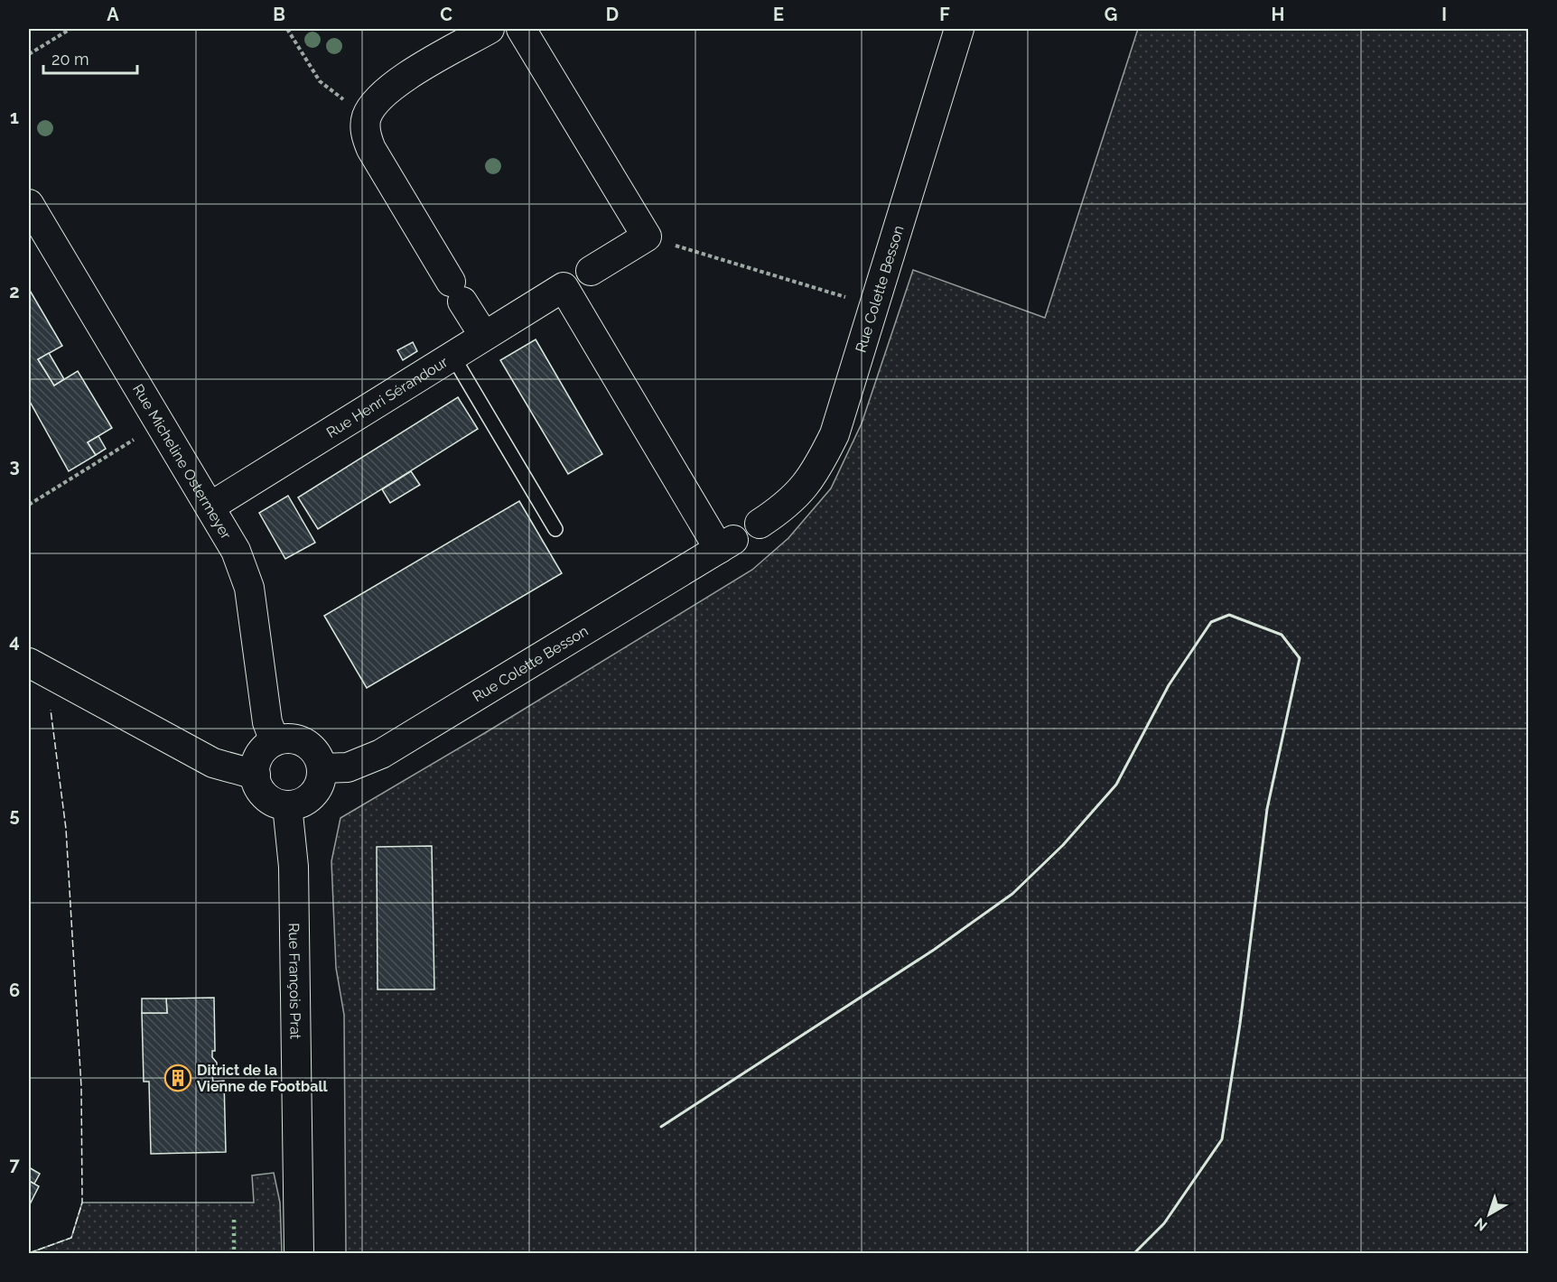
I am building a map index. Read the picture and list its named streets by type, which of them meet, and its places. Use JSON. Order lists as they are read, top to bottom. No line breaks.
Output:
{"streets":{"street":["Rue Colette Besson","Rue Henri Sérandour","Rue Micheline Ostermeyer","Rue François Prat"]},"crossings":[["Rue Colette Besson","Rue Henri Sérandour"],["Rue Colette Besson","Rue Micheline Ostermeyer"],["Rue Colette Besson","Rue François Prat"],["Rue Henri Sérandour","Rue Micheline Ostermeyer"],["Rue Micheline Ostermeyer","Rue François Prat"]],"places":{"building":["Ditrict de la Vienne de Football"]},"scale_bar":"20 m","north":"bottom left","grid":{"columns":["A","B","C","D","E","F","G","H","I"],"rows":["1","2","3","4","5","6","7"]}}
